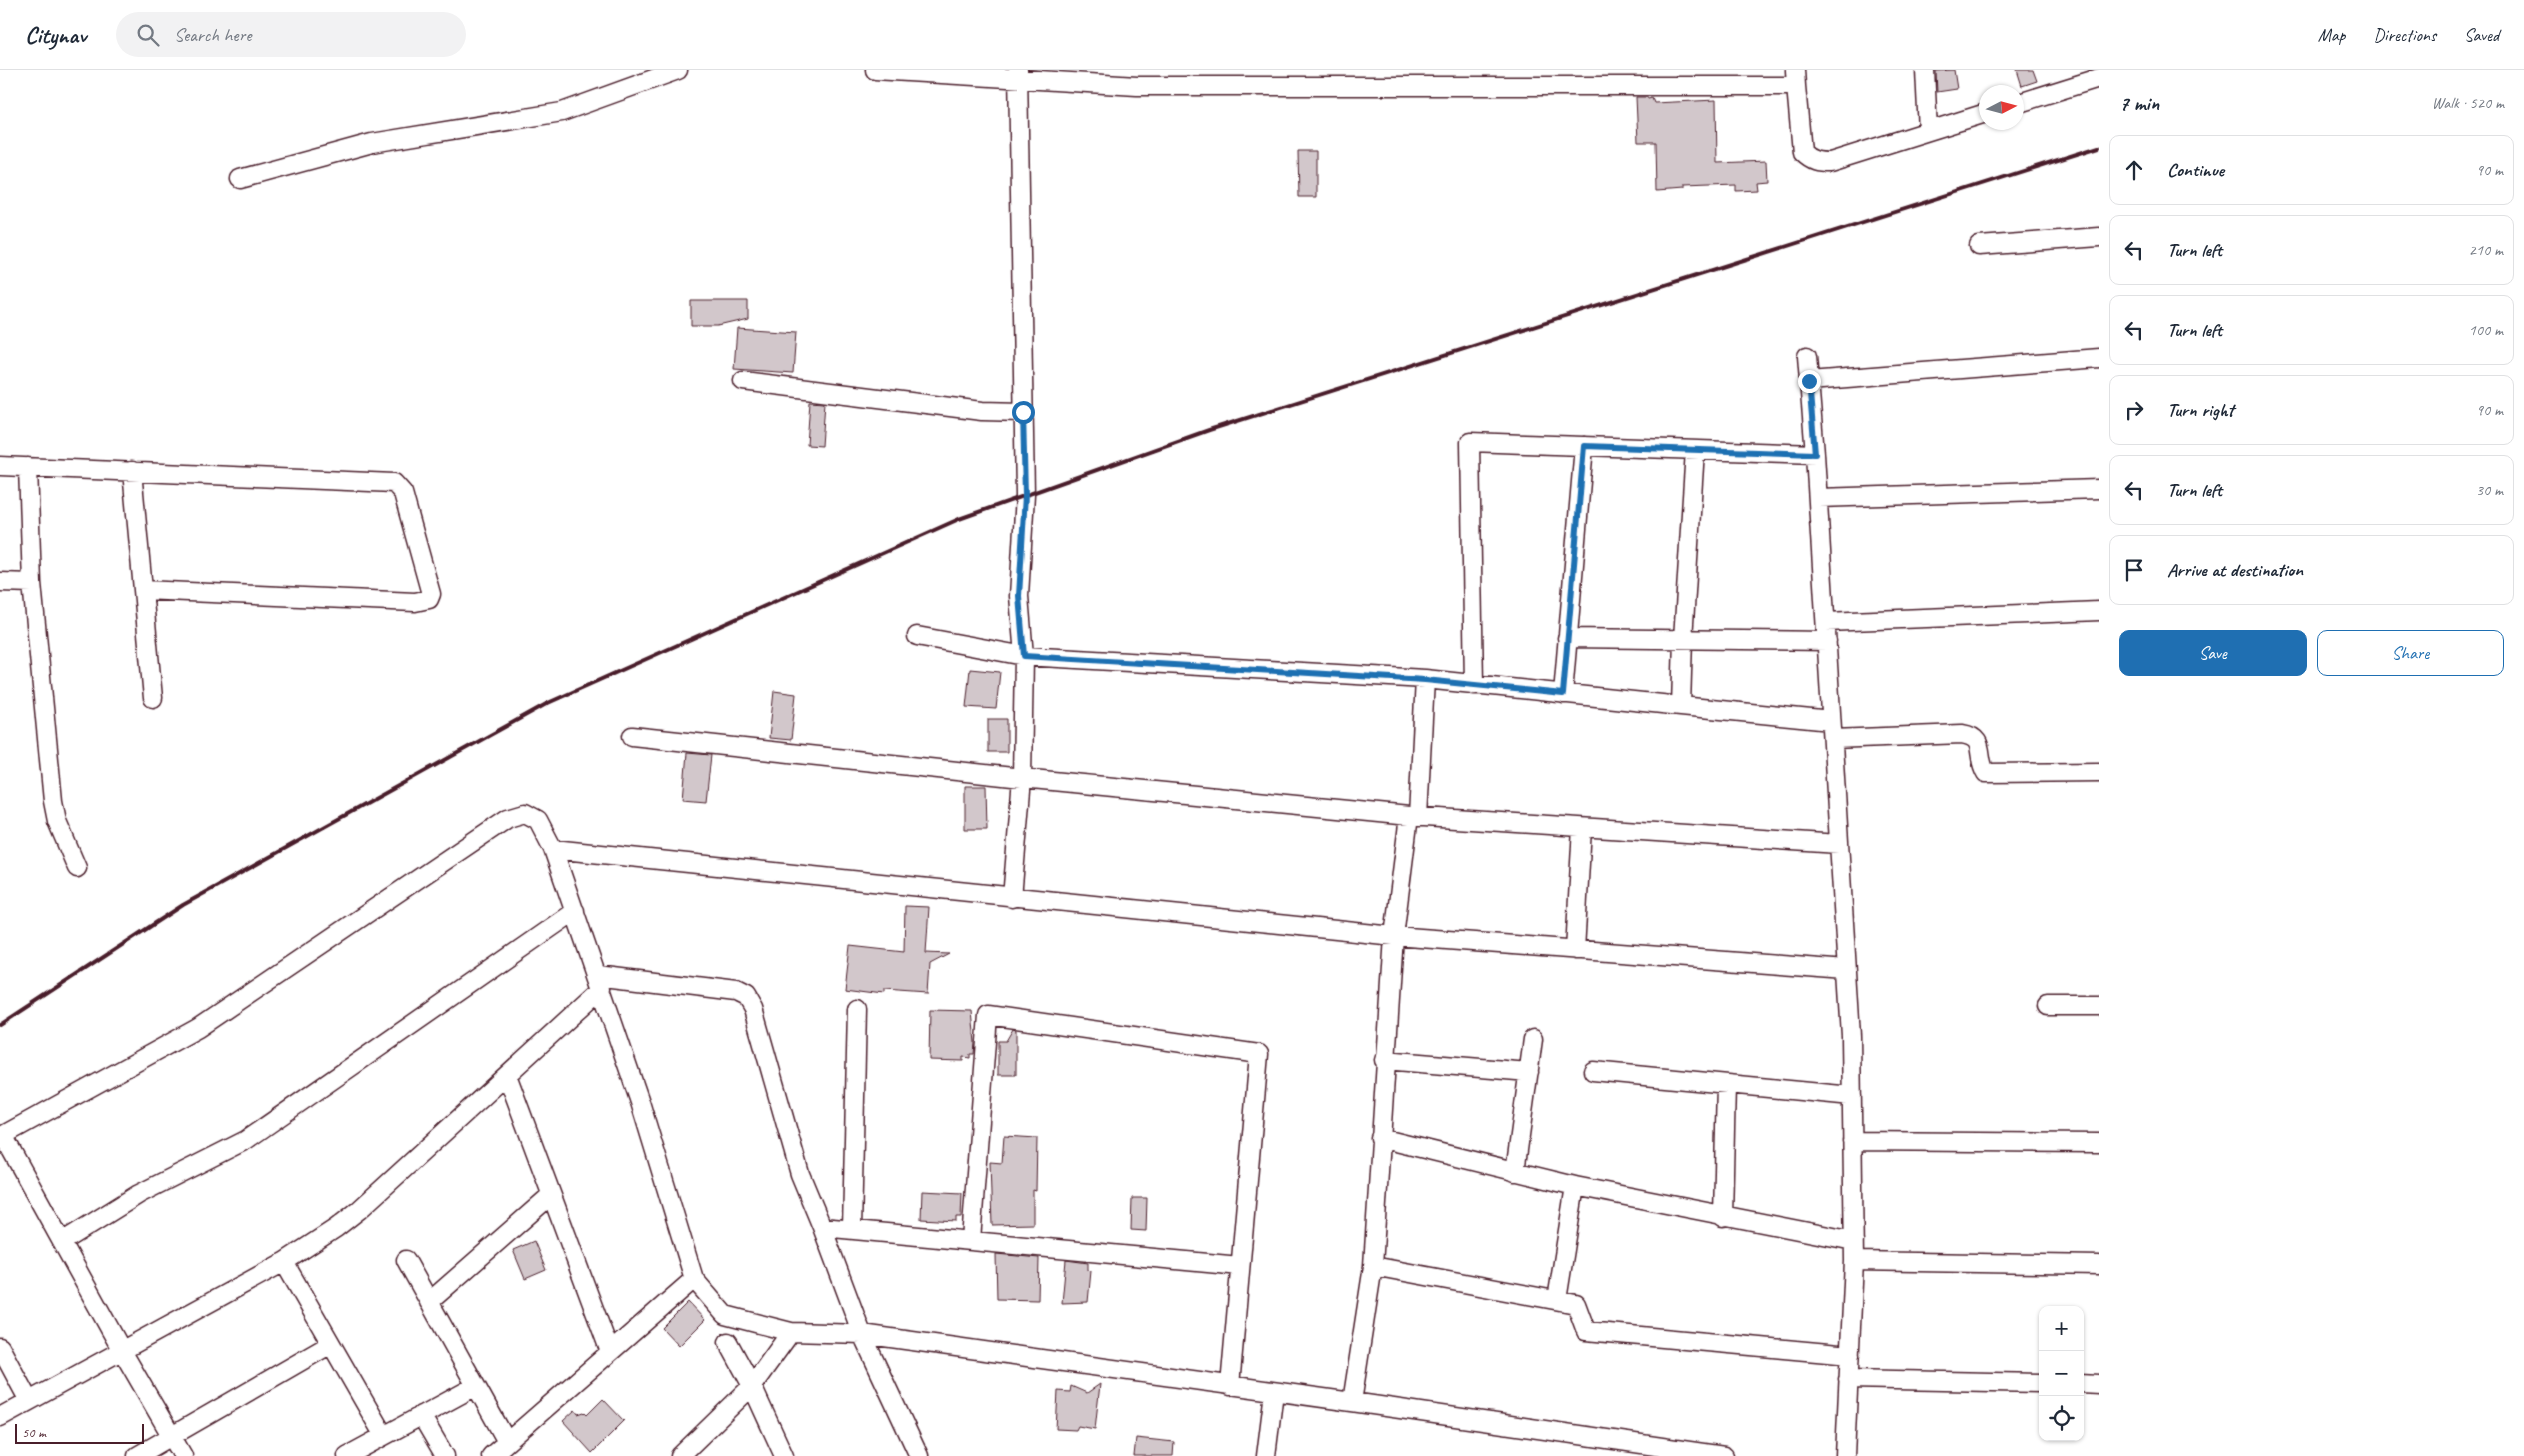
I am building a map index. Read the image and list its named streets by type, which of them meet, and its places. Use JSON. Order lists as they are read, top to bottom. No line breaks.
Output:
{"scale_bar":"50 m","north":"right","page":{"header":"Citynav","search":"Search here","nav":["Map","Directions","Saved"],"heading":["7 min","Walk · 520 m"],"list":[["Continue","90 m"],["Turn left","210 m"],["Turn left","100 m"],["Turn right","90 m"],["Turn left","30 m"],"Arrive at destination"],"buttons":["Save","Share"],"map_buttons":["+","−"],"scale":"50 m"}}
